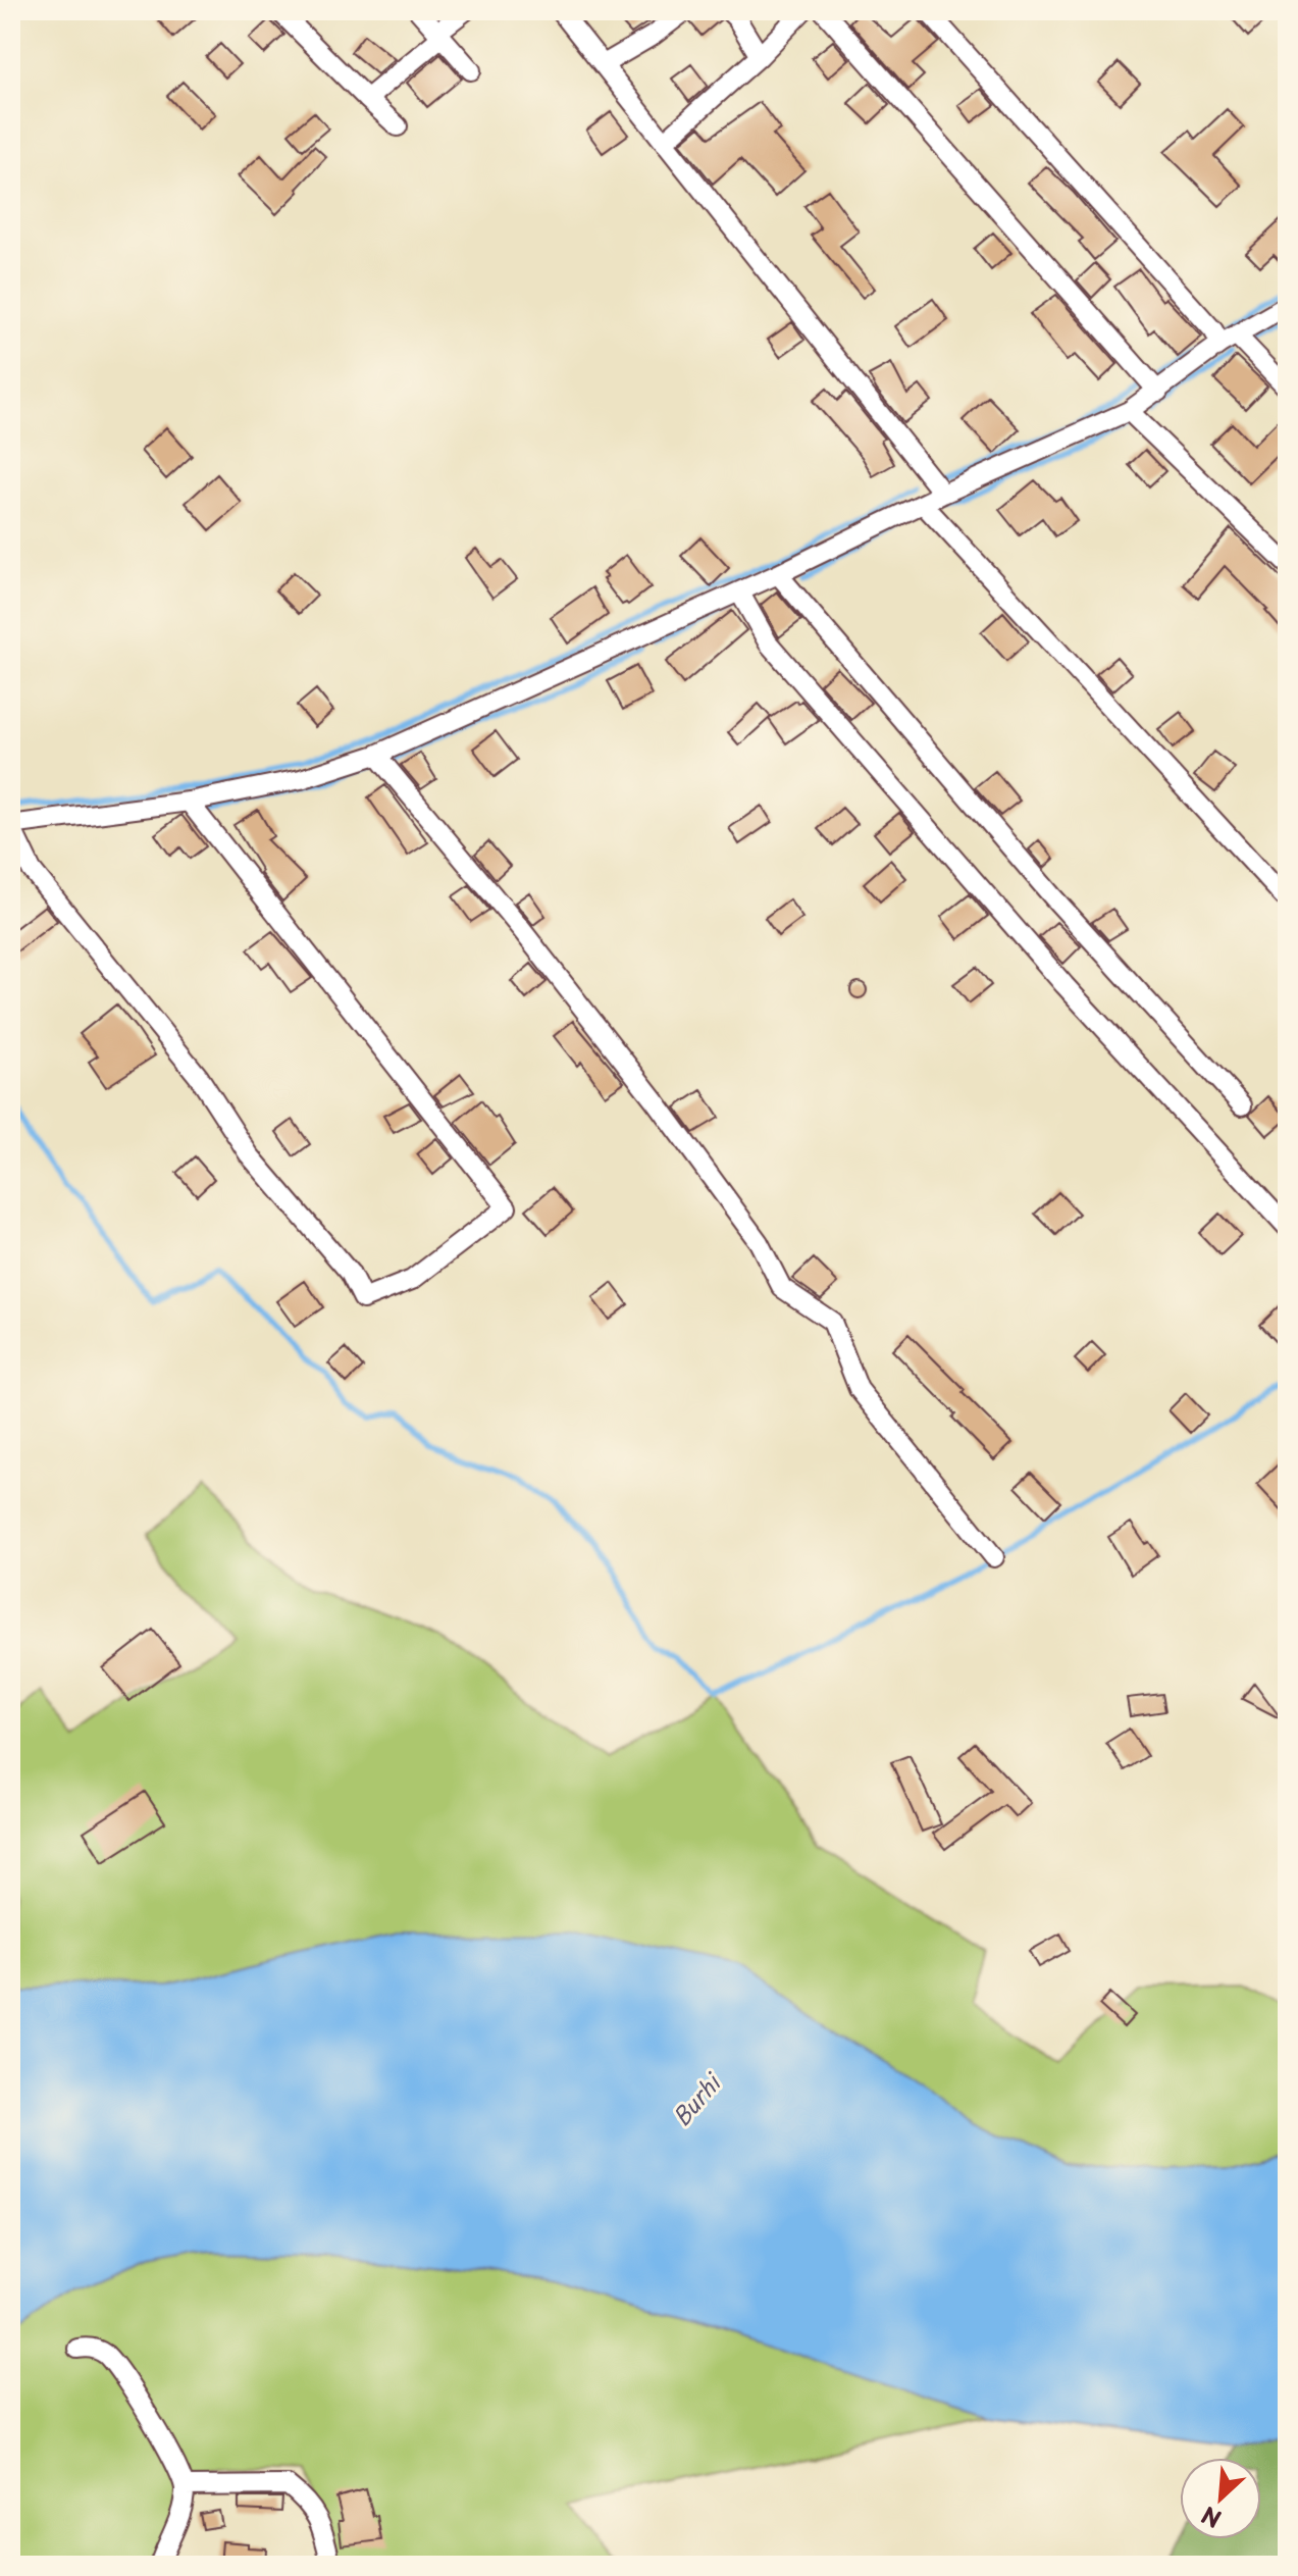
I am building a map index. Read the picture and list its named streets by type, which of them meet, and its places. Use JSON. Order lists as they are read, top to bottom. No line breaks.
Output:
{"water":["Burhi"],"north":"bottom left"}
